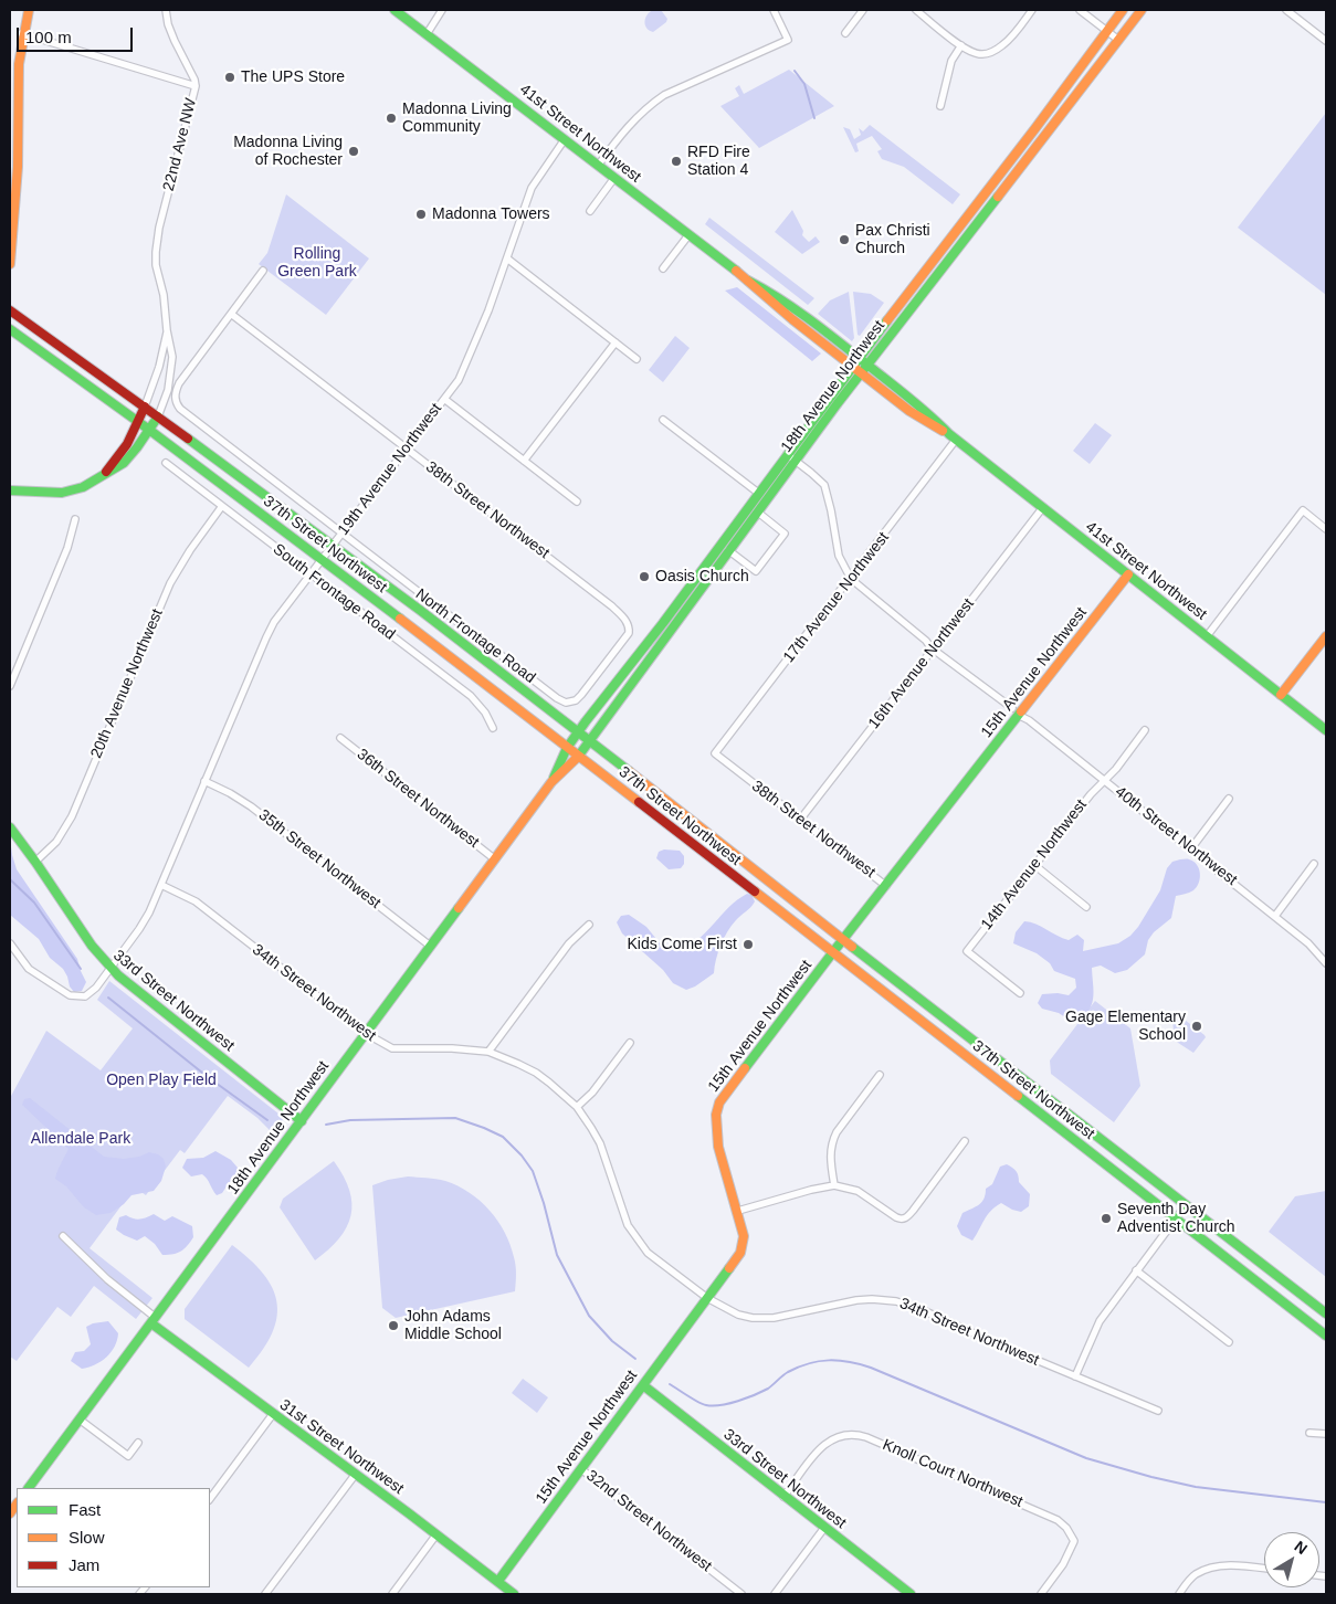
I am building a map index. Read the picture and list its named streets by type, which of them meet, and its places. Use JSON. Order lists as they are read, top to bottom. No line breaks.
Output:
{"streets":{"main road":["41st Street Northwest","18th Avenue Northwest","37th Street Northwest","15th Avenue Northwest","33rd Street Northwest","31st Street Northwest"],"street":["22nd Ave NW","19th Avenue Northwest","38th Street Northwest","South Frontage Road","17th Avenue Northwest","North Frontage Road","16th Avenue Northwest","20th Avenue Northwest","36th Street Northwest","40th Street Northwest","35th Street Northwest","14th Avenue Northwest","34th Street Northwest","Knoll Court Northwest","32nd Street Northwest"]},"crossings":[["41st Street Northwest","18th Avenue Northwest"],["41st Street Northwest","19th Avenue Northwest"],["41st Street Northwest","17th Avenue Northwest"],["41st Street Northwest","16th Avenue Northwest"],["41st Street Northwest","15th Avenue Northwest"],["18th Avenue Northwest","37th Street Northwest"],["18th Avenue Northwest","36th Street Northwest"],["18th Avenue Northwest","35th Street Northwest"],["18th Avenue Northwest","34th Street Northwest"],["18th Avenue Northwest","33rd Street Northwest"],["18th Avenue Northwest","31st Street Northwest"],["19th Avenue Northwest","38th Street Northwest"],["19th Avenue Northwest","37th Street Northwest"],["19th Avenue Northwest","South Frontage Road"],["19th Avenue Northwest","North Frontage Road"],["19th Avenue Northwest","35th Street Northwest"],["19th Avenue Northwest","34th Street Northwest"],["19th Avenue Northwest","33rd Street Northwest"],["38th Street Northwest","17th Avenue Northwest"],["38th Street Northwest","North Frontage Road"],["38th Street Northwest","16th Avenue Northwest"],["38th Street Northwest","15th Avenue Northwest"],["37th Street Northwest","15th Avenue Northwest"],["South Frontage Road","20th Avenue Northwest"],["15th Avenue Northwest","40th Street Northwest"],["15th Avenue Northwest","34th Street Northwest"],["15th Avenue Northwest","33rd Street Northwest"],["15th Avenue Northwest","31st Street Northwest"],["15th Avenue Northwest","32nd Street Northwest"],["20th Avenue Northwest","33rd Street Northwest"],["40th Street Northwest","14th Avenue Northwest"],["33rd Street Northwest","Knoll Court Northwest"]],"parks":["Rolling Green Park","Open Play Field","Allendale Park"],"places":["The UPS Store","Madonna Living Community","Madonna Living of Rochester","RFD Fire Station 4","Madonna Towers","Pax Christi Church","Oasis Church","Kids Come First","Gage Elementary School","Seventh Day Adventist Church","John Adams Middle School"],"legend":["Fast","Slow","Jam"],"scale_bar":"100 m","north":"top right"}
